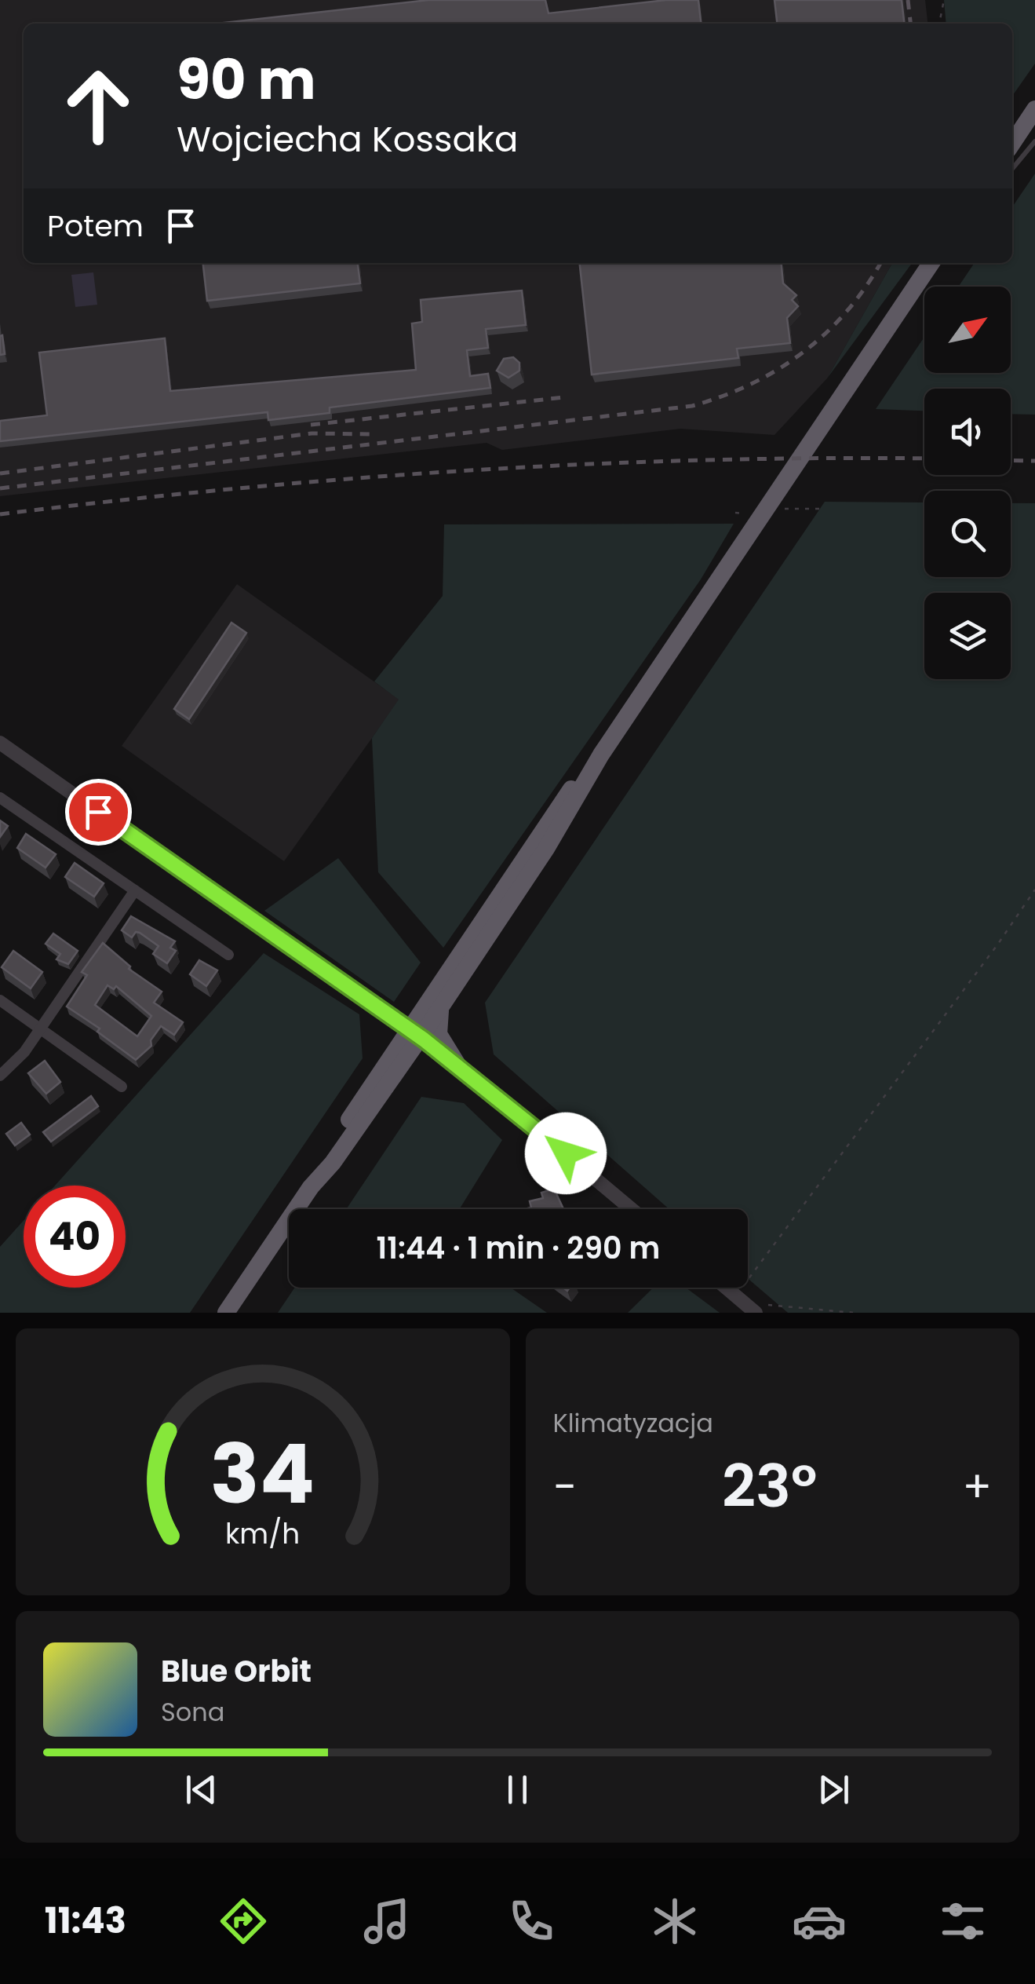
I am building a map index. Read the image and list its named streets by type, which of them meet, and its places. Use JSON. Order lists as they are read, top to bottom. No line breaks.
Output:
{"north":"top right","page":{"turn":["90 m","Wojciecha Kossaka"],"then":"Potem","limit":"40","trip":"11:44 · 1 min · 290 m","tile":"Klimatyzacja","heat":["−","23°","+"],"song":["Blue Orbit","Sona"],"tabs":"11:43","gauge":["34","km/h"]}}
